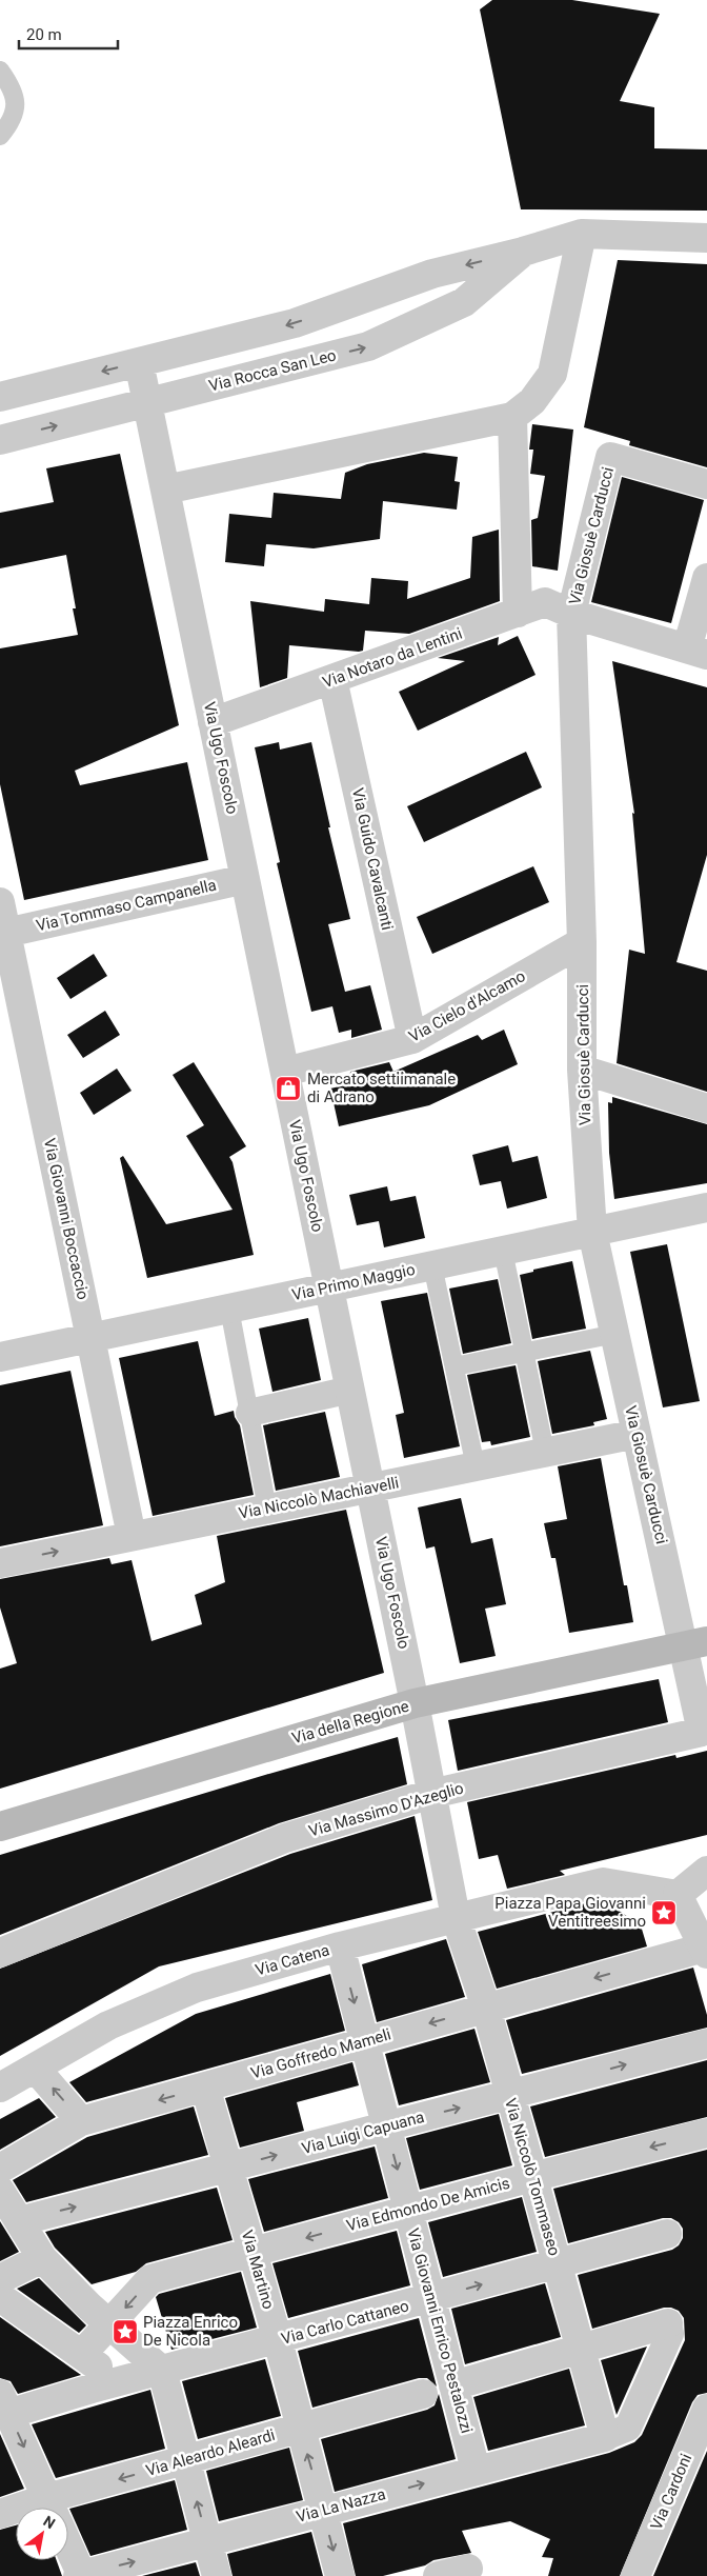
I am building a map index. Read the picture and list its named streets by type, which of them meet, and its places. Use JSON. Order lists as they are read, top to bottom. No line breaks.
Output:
{"streets":{"main road":["Via della Regione"],"street":["Via Rocca San Leo","Via Giosuè Carducci","Via Notaro da Lentini","Via Ugo Foscolo","Via Guido Cavalcanti","Via Tommaso Campanella","Via Cielo d'Alcamo","Via Giovanni Boccaccio","Via Primo Maggio","Via Niccolò Machiavelli","Via Massimo D'Azeglio","Via Catena","Via Goffredo Mameli","Via Luigi Capuana","Via Niccolò Tommaseo","Via Edmondo De Amicis","Via Martino","Via Carlo Cattaneo","Via Giovanni Enrico Pestalozzi","Via Aleardo Aleardi","Via Cardoni","Via La Nazza"]},"crossings":[["Via Rocca San Leo","Via Ugo Foscolo"],["Via Giosuè Carducci","Via Notaro da Lentini"],["Via Giosuè Carducci","Via Cielo d'Alcamo"],["Via Giosuè Carducci","Via Primo Maggio"],["Via Giosuè Carducci","Via Niccolò Machiavelli"],["Via Giosuè Carducci","Via della Regione"],["Via Giosuè Carducci","Via Massimo D'Azeglio"],["Via Notaro da Lentini","Via Ugo Foscolo"],["Via Notaro da Lentini","Via Guido Cavalcanti"],["Via Ugo Foscolo","Via Tommaso Campanella"],["Via Ugo Foscolo","Via Cielo d'Alcamo"],["Via Ugo Foscolo","Via Primo Maggio"],["Via Ugo Foscolo","Via Niccolò Machiavelli"],["Via Ugo Foscolo","Via della Regione"],["Via Ugo Foscolo","Via Massimo D'Azeglio"],["Via Ugo Foscolo","Via Catena"],["Via Ugo Foscolo","Via Niccolò Tommaseo"],["Via Guido Cavalcanti","Via Cielo d'Alcamo"],["Via Tommaso Campanella","Via Giovanni Boccaccio"],["Via Giovanni Boccaccio","Via Primo Maggio"],["Via Giovanni Boccaccio","Via Niccolò Machiavelli"],["Via della Regione","Via Massimo D'Azeglio"],["Via Catena","Via Niccolò Tommaseo"],["Via Catena","Via Giovanni Enrico Pestalozzi"],["Via Goffredo Mameli","Via Niccolò Tommaseo"],["Via Goffredo Mameli","Via Martino"],["Via Goffredo Mameli","Via Giovanni Enrico Pestalozzi"],["Via Luigi Capuana","Via Niccolò Tommaseo"],["Via Luigi Capuana","Via Martino"],["Via Luigi Capuana","Via Giovanni Enrico Pestalozzi"],["Via Niccolò Tommaseo","Via Edmondo De Amicis"],["Via Niccolò Tommaseo","Via Carlo Cattaneo"],["Via Niccolò Tommaseo","Via La Nazza"],["Via Edmondo De Amicis","Via Martino"],["Via Edmondo De Amicis","Via Giovanni Enrico Pestalozzi"],["Via Martino","Via Carlo Cattaneo"],["Via Martino","Via Aleardo Aleardi"],["Via Martino","Via La Nazza"],["Via Carlo Cattaneo","Via Giovanni Enrico Pestalozzi"],["Via Giovanni Enrico Pestalozzi","Via La Nazza"]],"one_way":["Via Goffredo Mameli","Via Luigi Capuana","Via Edmondo De Amicis","Via La Nazza"],"places":{"shop":["Mercato settiimanale di Adrano"],"place":["Piazza Papa Giovanni Ventitreesimo","Piazza Enrico De Nicola"]},"scale_bar":"20 m","north":"top right"}
